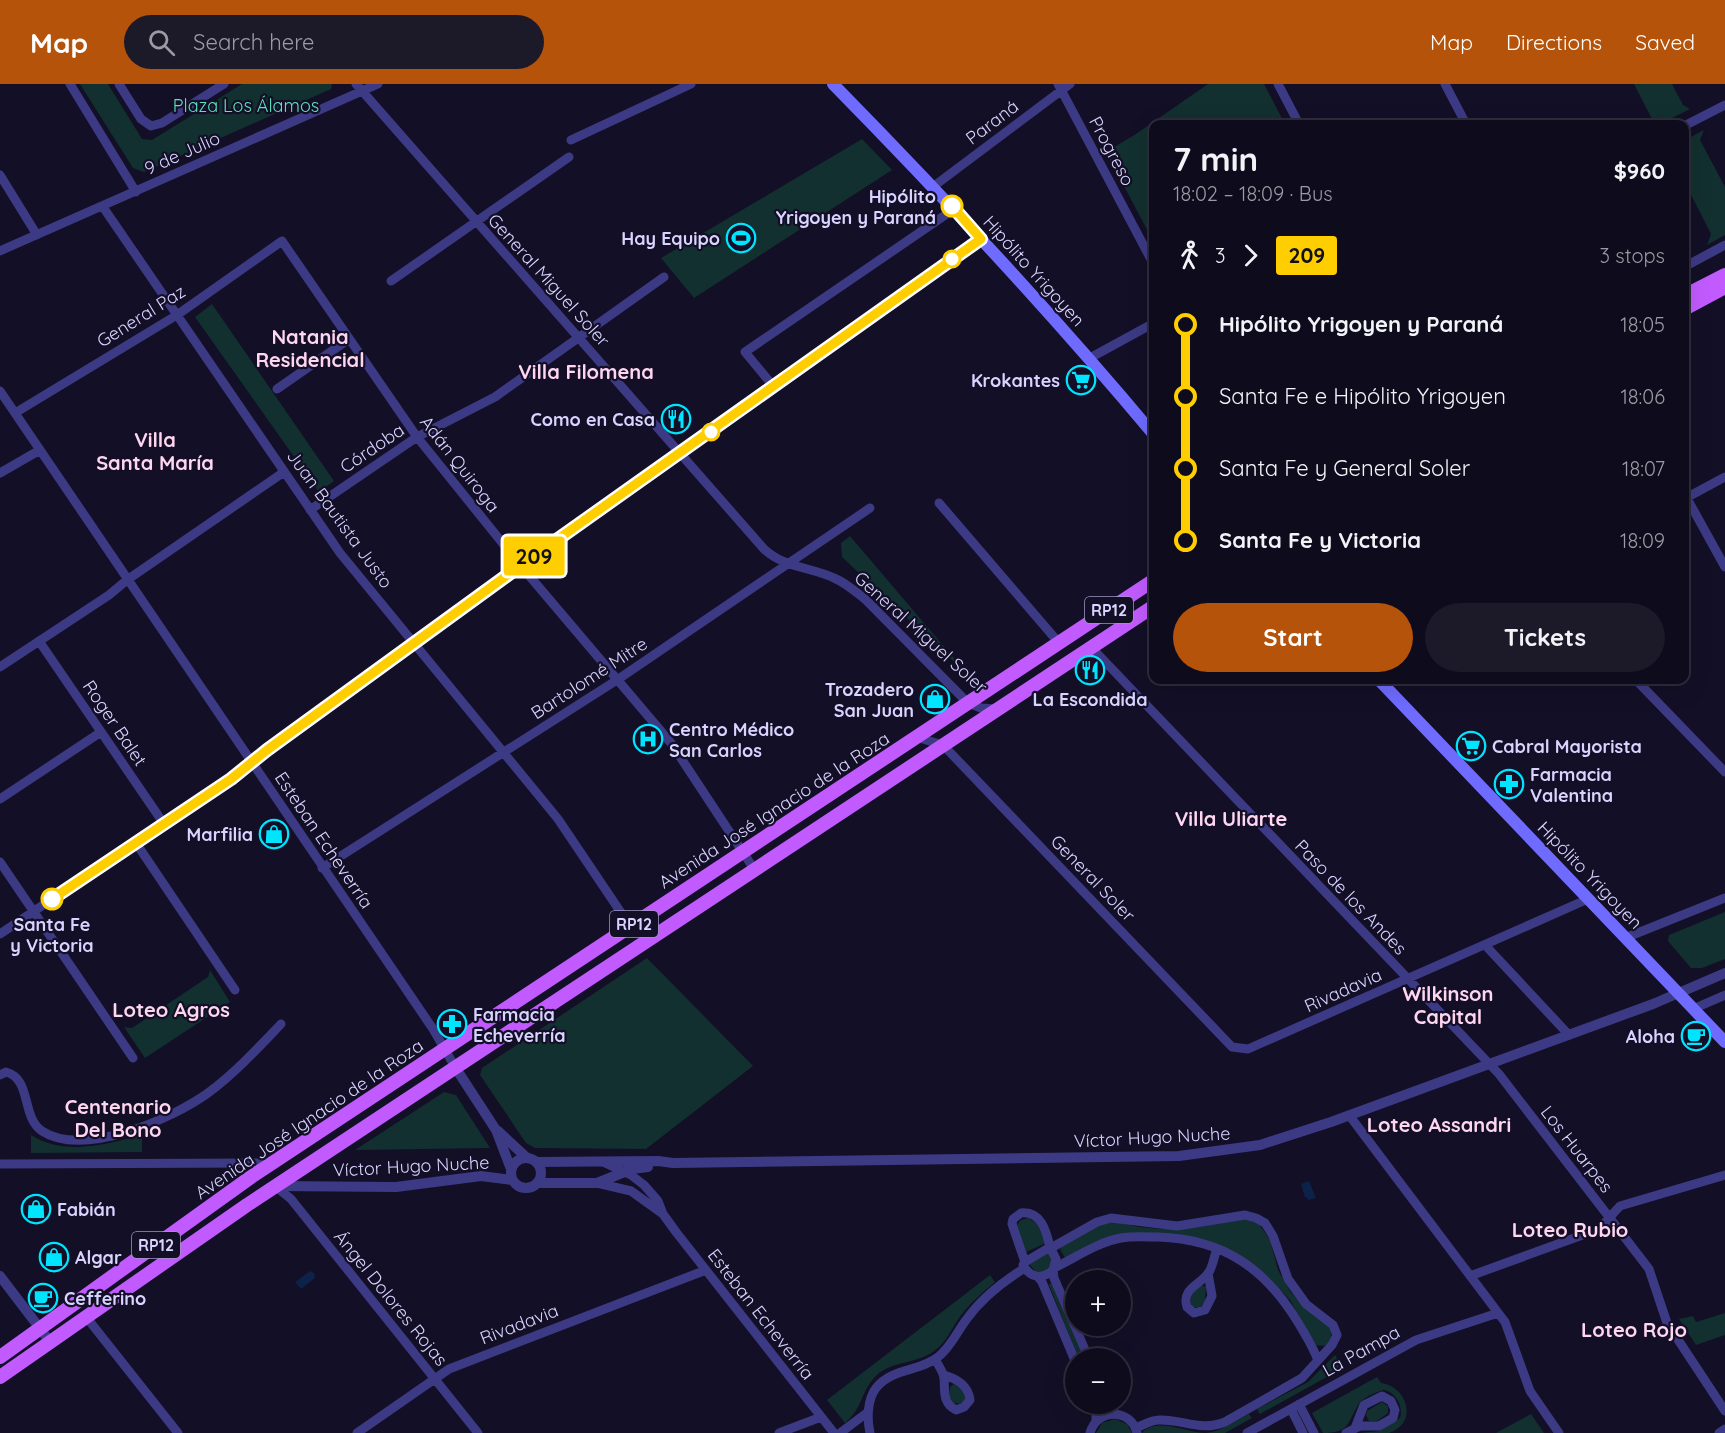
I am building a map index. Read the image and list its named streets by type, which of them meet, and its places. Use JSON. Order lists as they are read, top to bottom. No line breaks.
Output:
{"streets":{"main road":["Hipólito Yrigoyen","RP12","Avenida José Ignacio de la Roza"],"street":["Paraná","Progreso","9 de Julio","General Miguel Soler","General Paz","Córdoba","Adán Quiroga","Juan Bautista Justo","Bartolomé Mitre","Roger Balet","Esteban Echeverría","General Soler","Paso de los Andes","Rivadavia","Víctor Hugo Nuche","Los Huarpes","Ángel Dolores Rojas","La Pampa"]},"crossings":[["Paraná","Progreso"],["Paraná","Hipólito Yrigoyen"],["9 de Julio","General Miguel Soler"],["9 de Julio","Juan Bautista Justo"],["Hipólito Yrigoyen","Rivadavia"],["Hipólito Yrigoyen","Víctor Hugo Nuche"],["General Miguel Soler","Córdoba"],["General Miguel Soler","Bartolomé Mitre"],["General Miguel Soler","Avenida José Ignacio de la Roza"],["General Paz","Adán Quiroga"],["General Paz","Juan Bautista Justo"],["General Paz","Esteban Echeverría"],["Córdoba","Adán Quiroga"],["Córdoba","Juan Bautista Justo"],["Adán Quiroga","Bartolomé Mitre"],["Adán Quiroga","Avenida José Ignacio de la Roza"],["Juan Bautista Justo","Bartolomé Mitre"],["Juan Bautista Justo","Avenida José Ignacio de la Roza"],["Bartolomé Mitre","Esteban Echeverría"],["Avenida José Ignacio de la Roza","Esteban Echeverría"],["Avenida José Ignacio de la Roza","General Soler"],["Avenida José Ignacio de la Roza","Paso de los Andes"],["Avenida José Ignacio de la Roza","Víctor Hugo Nuche"],["Avenida José Ignacio de la Roza","Ángel Dolores Rojas"],["Esteban Echeverría","Rivadavia"],["Esteban Echeverría","Víctor Hugo Nuche"],["General Soler","Rivadavia"],["Paso de los Andes","Rivadavia"],["Paso de los Andes","Víctor Hugo Nuche"],["Paso de los Andes","Los Huarpes"],["Rivadavia","Ángel Dolores Rojas"],["Víctor Hugo Nuche","Los Huarpes"],["Víctor Hugo Nuche","Ángel Dolores Rojas"]],"districts":["Natania Residencial","Villa Filomena","Villa Santa María","Villa Uliarte","Wilkinson Capital","Loteo Agros","Centenario Del Bono","Loteo Assandri","Loteo Rubio","Loteo Rojo"],"parks":["Plaza Los Álamos"],"places":{"other":["Hipólito Yrigoyen y Paraná","Santa Fe y Victoria"],"sports":["Hay Equipo"],"supermarket":["Krokantes","Cabral Mayorista"],"restaurant":["Como en Casa","La Escondida"],"shop":["Trozadero San Juan","Marfilia","Fabián","Algar"],"hospital":["Centro Médico San Carlos"],"pharmacy":["Farmacia Valentina","Farmacia Echeverría"],"cafe":["Aloha","Cefferino"]},"lines":["bus line 209"],"page":{"header":"Map","search":"Search here","nav":["Map","Directions","Saved"],"on_map":"209","heading":["7 min","18:02 – 18:09 · Bus","$960"],"legs":["3","209","3 stops"],"list":[{"name":"Hipólito Yrigoyen y Paraná","value":"18:05"},{"name":"Santa Fe e Hipólito Yrigoyen","value":"18:06"},{"name":"Santa Fe y General Soler","value":"18:07"},{"name":"Santa Fe y Victoria","value":"18:09"}],"buttons":["Start","Tickets"],"map_buttons":["+","−"]}}
